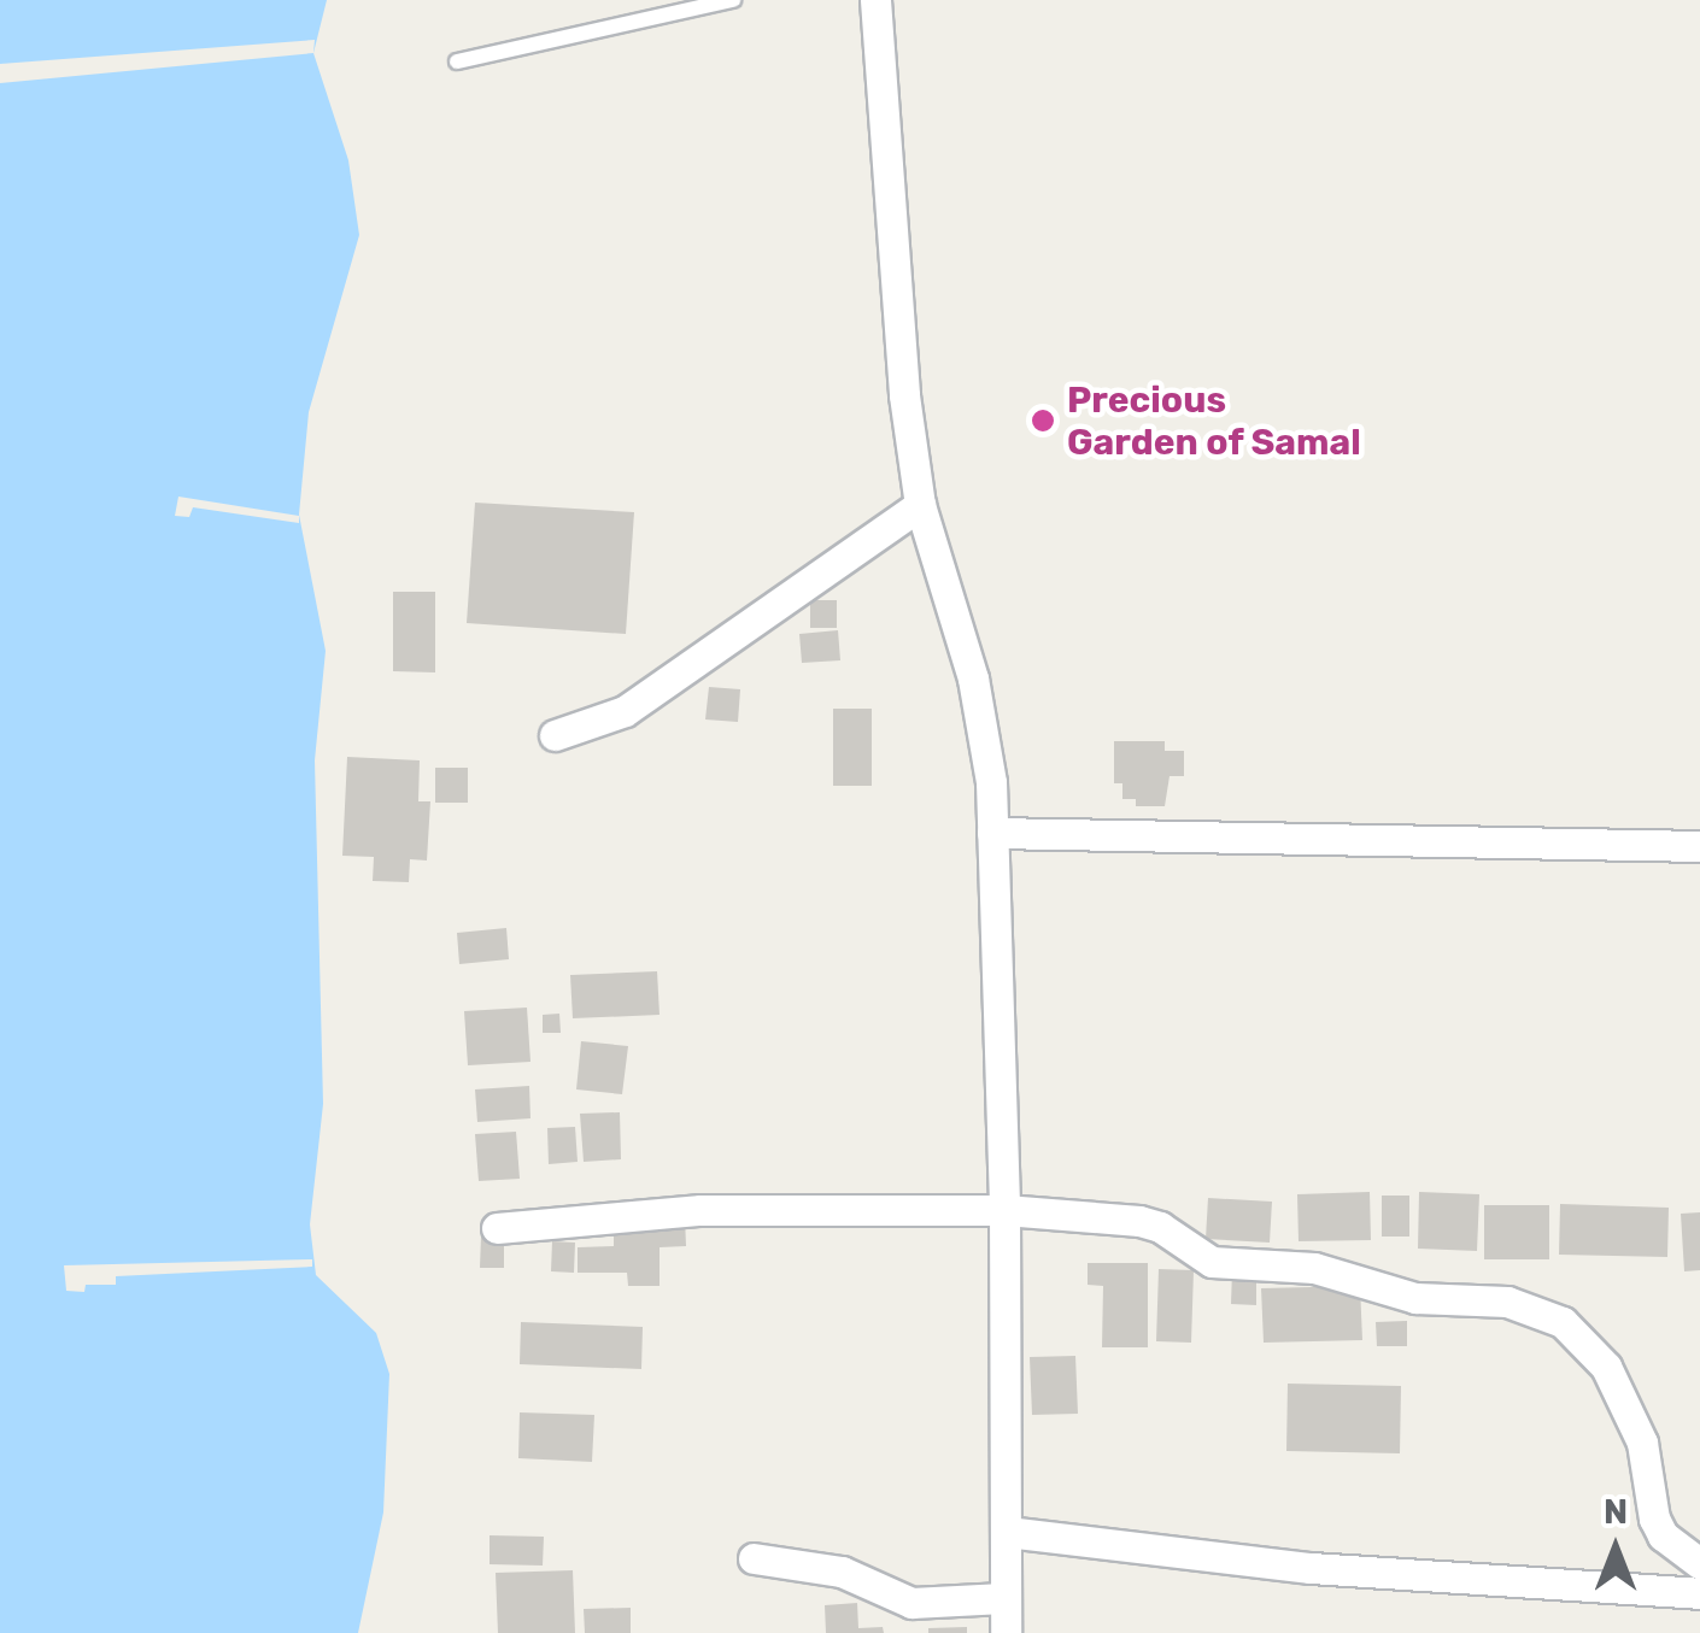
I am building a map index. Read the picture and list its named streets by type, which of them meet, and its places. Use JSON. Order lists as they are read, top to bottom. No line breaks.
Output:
{"places":["Precious Garden of Samal"],"north":"top"}
